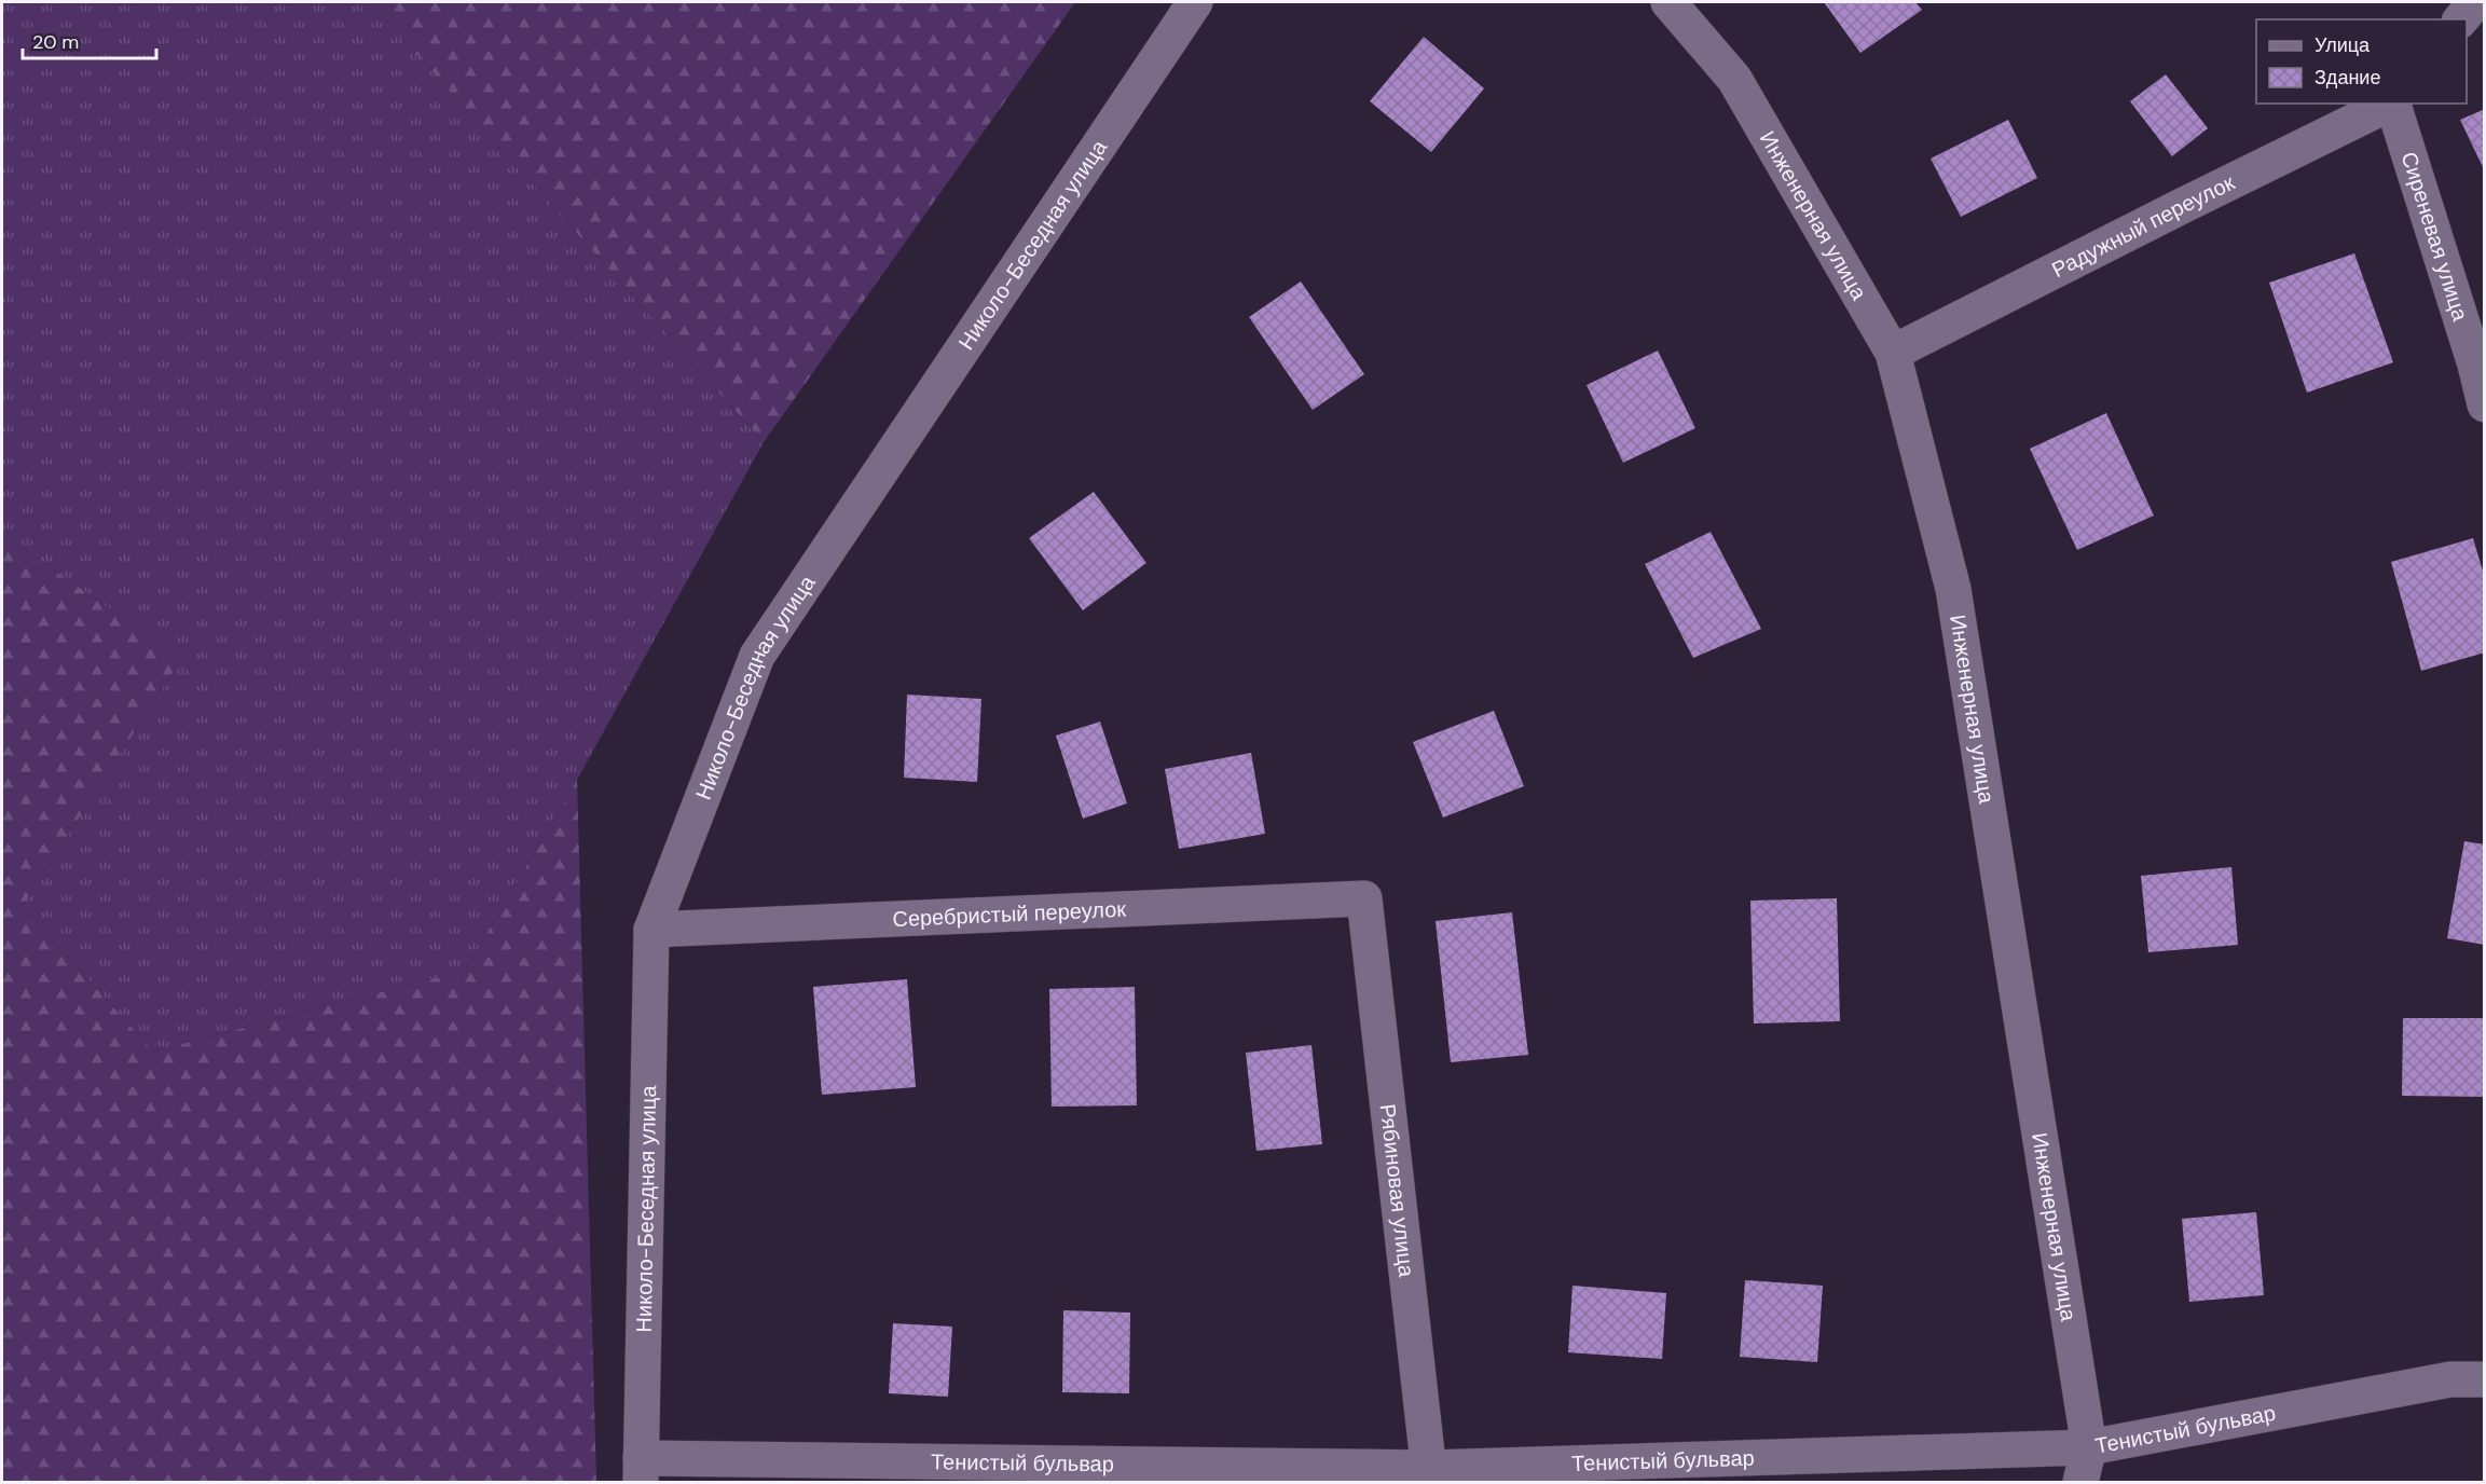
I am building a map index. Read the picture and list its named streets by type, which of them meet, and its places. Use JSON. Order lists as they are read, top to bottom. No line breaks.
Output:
{"streets":{"street":["Инженерная улица","Радужный переулок","Сиреневая улица","Николо-Беседная улица","Серебристый переулок","Рябиновая улица","Тенистый бульвар"]},"crossings":[["Инженерная улица","Радужный переулок"],["Инженерная улица","Тенистый бульвар"],["Николо-Беседная улица","Серебристый переулок"],["Николо-Беседная улица","Тенистый бульвар"],["Серебристый переулок","Рябиновая улица"],["Рябиновая улица","Тенистый бульвар"]],"legend":["Улица","Здание"],"scale_bar":"20 m"}
